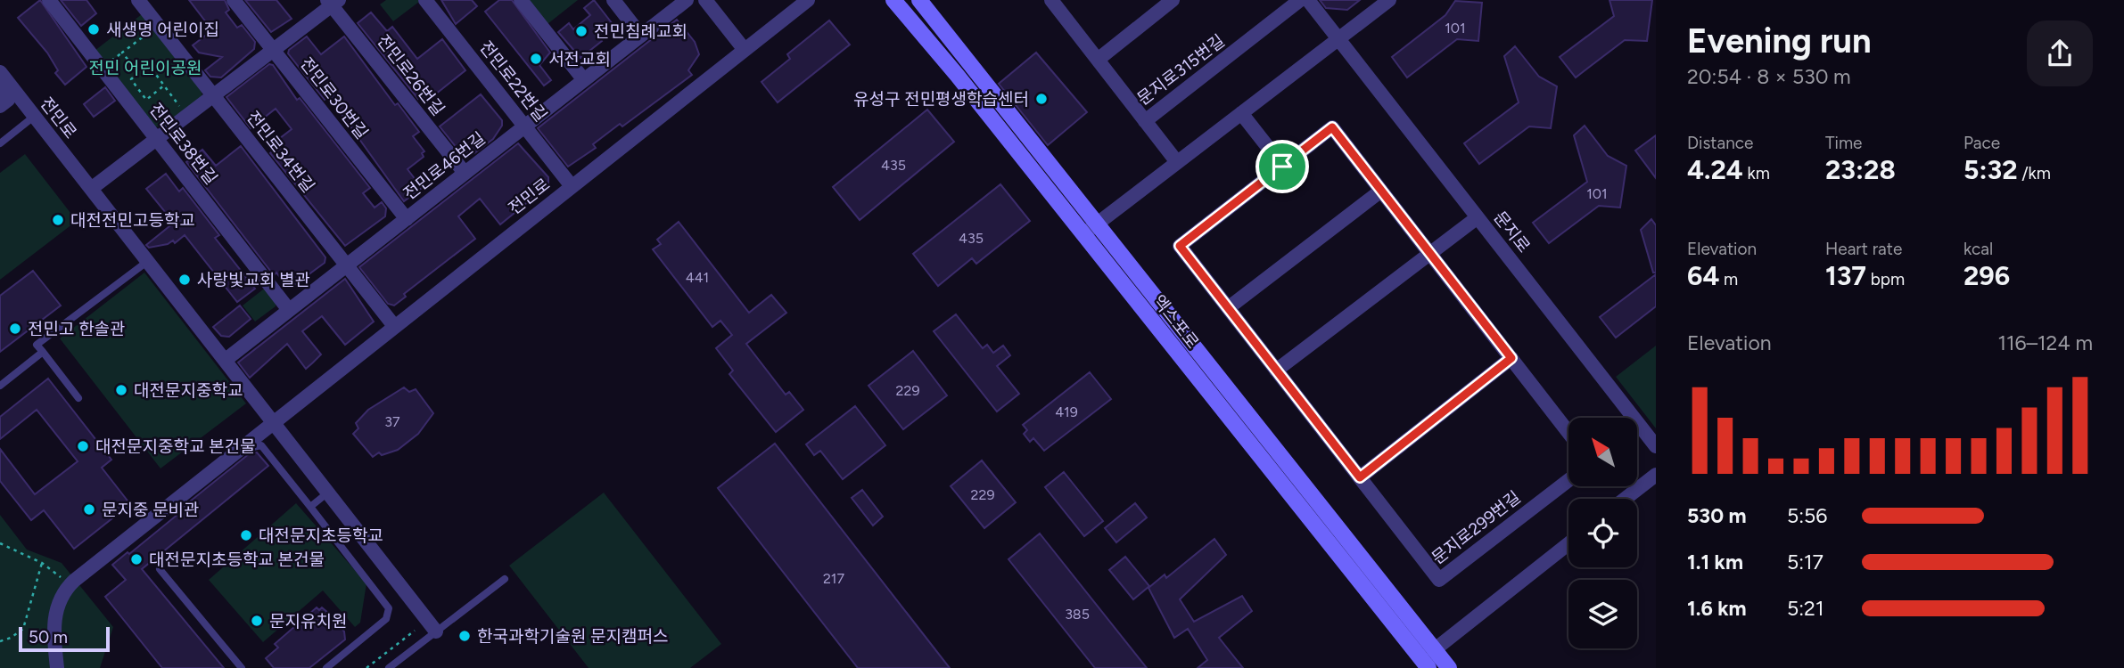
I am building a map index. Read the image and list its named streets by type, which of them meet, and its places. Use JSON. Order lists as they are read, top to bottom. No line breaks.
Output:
{"streets":{"main road":["엑스포로"],"street":["문지로315번길","전민로26번길","전민로22번길","전민로30번길","전민로","전민로38번길","전민로34번길","전민로46번길","문지로","문지로299번길"]},"crossings":[["전민로26번길","전민로46번길"],["전민로22번길","전민로"],["전민로22번길","전민로46번길"],["전민로30번길","전민로46번길"],["전민로","전민로34번길"],["전민로","전민로46번길"],["전민로38번길","전민로46번길"],["전민로34번길","전민로46번길"]],"parks":["전민 어린이공원"],"places":["새생명 어린이집","전민침례교회","서전교회","유성구 전민평생학습센터","대전전민고등학교","사랑빛교회 별관","전민고 한솔관","대전문지중학교","대전문지중학교 본건물","문지중 문비관","대전문지초등학교","대전문지초등학교 본건물","문지유치원","한국과학기술원 문지캠퍼스"],"house_numbers":["101","435","101","435","441","229","419","37","229","217","385"],"scale_bar":"50 m","north":"top left","page":{"heading":["Evening run","20:54 · 8 × 530 m"],"stats":[["Distance","4.24 km"],["Time","23:28"],["Pace","5:32 /km"],["Elevation","64 m"],["Heart rate","137 bpm"],["kcal","296"]],"chart":["Elevation","116–124 m"],"list":[{"name":"530 m","note":"5:56"},{"name":"1.1 km","note":"5:17"},{"name":"1.6 km","note":"5:21"}],"scale":"50 m"}}
